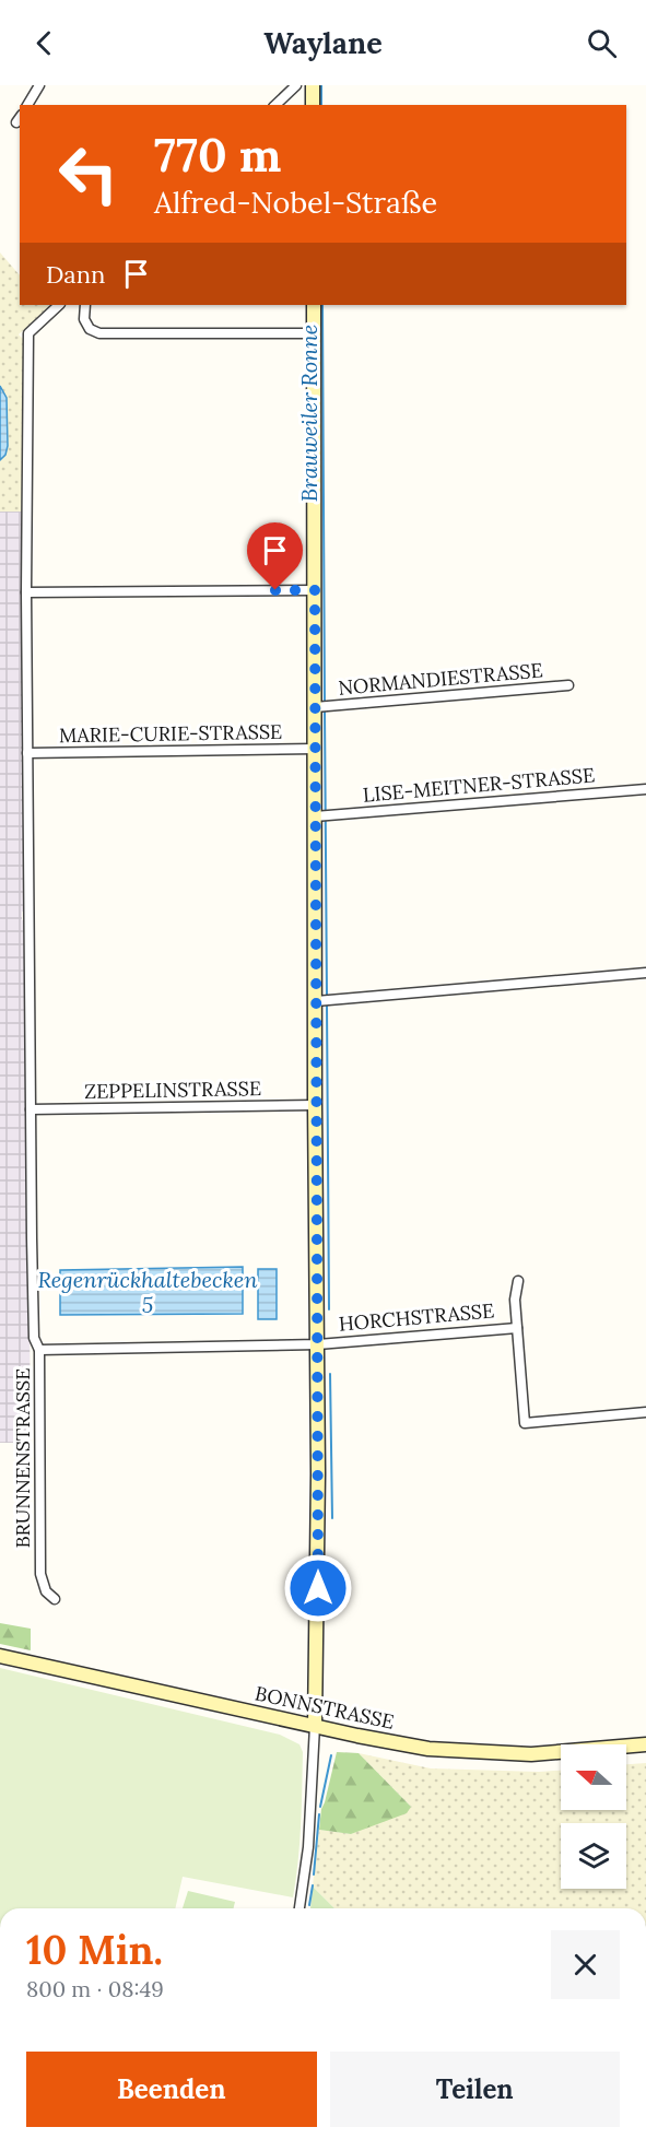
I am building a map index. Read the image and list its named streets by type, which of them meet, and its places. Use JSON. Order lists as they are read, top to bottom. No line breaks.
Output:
{"streets":{"street":["NORMANDIESTRASSE","MARIE-CURIE-STRASSE","LISE-MEITNER-STRASSE","ZEPPELINSTRASSE","HORCHSTRASSE","BRUNNENSTRASSE","BONNSTRASSE"]},"crossings":[["MARIE-CURIE-STRASSE","BRUNNENSTRASSE"],["ZEPPELINSTRASSE","BRUNNENSTRASSE"],["HORCHSTRASSE","BRUNNENSTRASSE"]],"water":["Brauweiler Ronne","Regenrückhaltebecken 5"],"north":"left","page":{"header":"Waylane","turn":["770 m","Alfred-Nobel-Straße"],"then":"Dann","heading":["10 Min.","800 m · 08:49"],"buttons":["Beenden","Teilen"]}}
